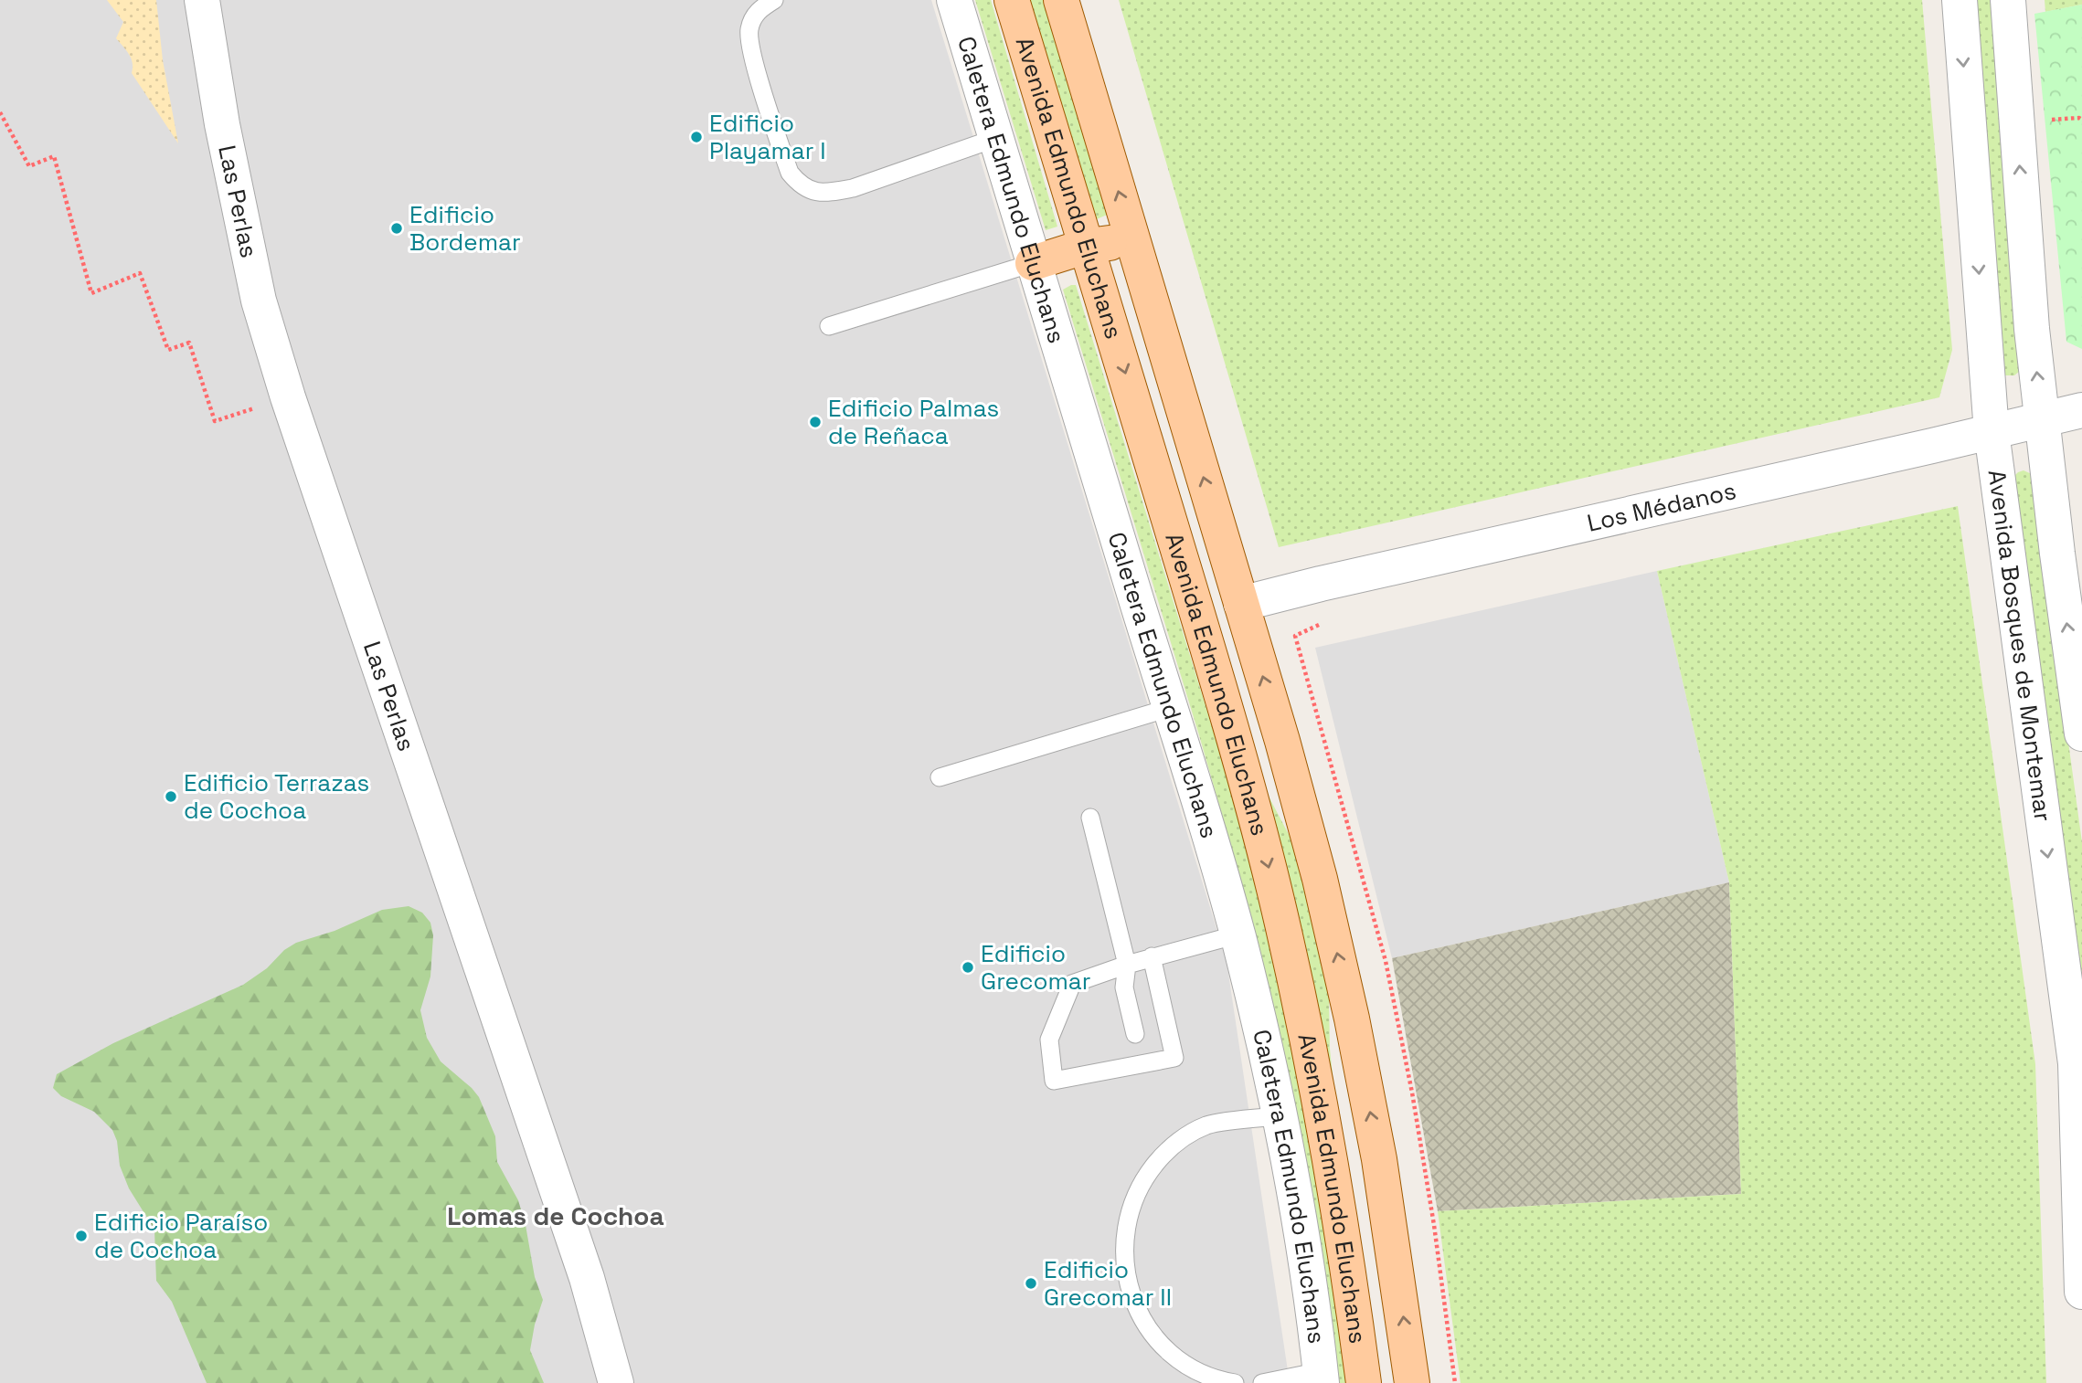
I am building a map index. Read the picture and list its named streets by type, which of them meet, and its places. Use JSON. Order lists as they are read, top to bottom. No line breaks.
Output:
{"streets":{"main road":["Avenida Edmundo Eluchans"],"street":["Caletera Edmundo Eluchans","Las Perlas","Los Médanos","Avenida Bosques de Montemar"]},"crossings":[["Avenida Edmundo Eluchans","Los Médanos"],["Los Médanos","Avenida Bosques de Montemar"]],"districts":["Lomas de Cochoa"],"places":["Edificio Playamar I","Edificio Bordemar","Edificio Palmas de Reñaca","Edificio Terrazas de Cochoa","Edificio Grecomar","Edificio Paraíso de Cochoa","Edificio Grecomar II"]}
